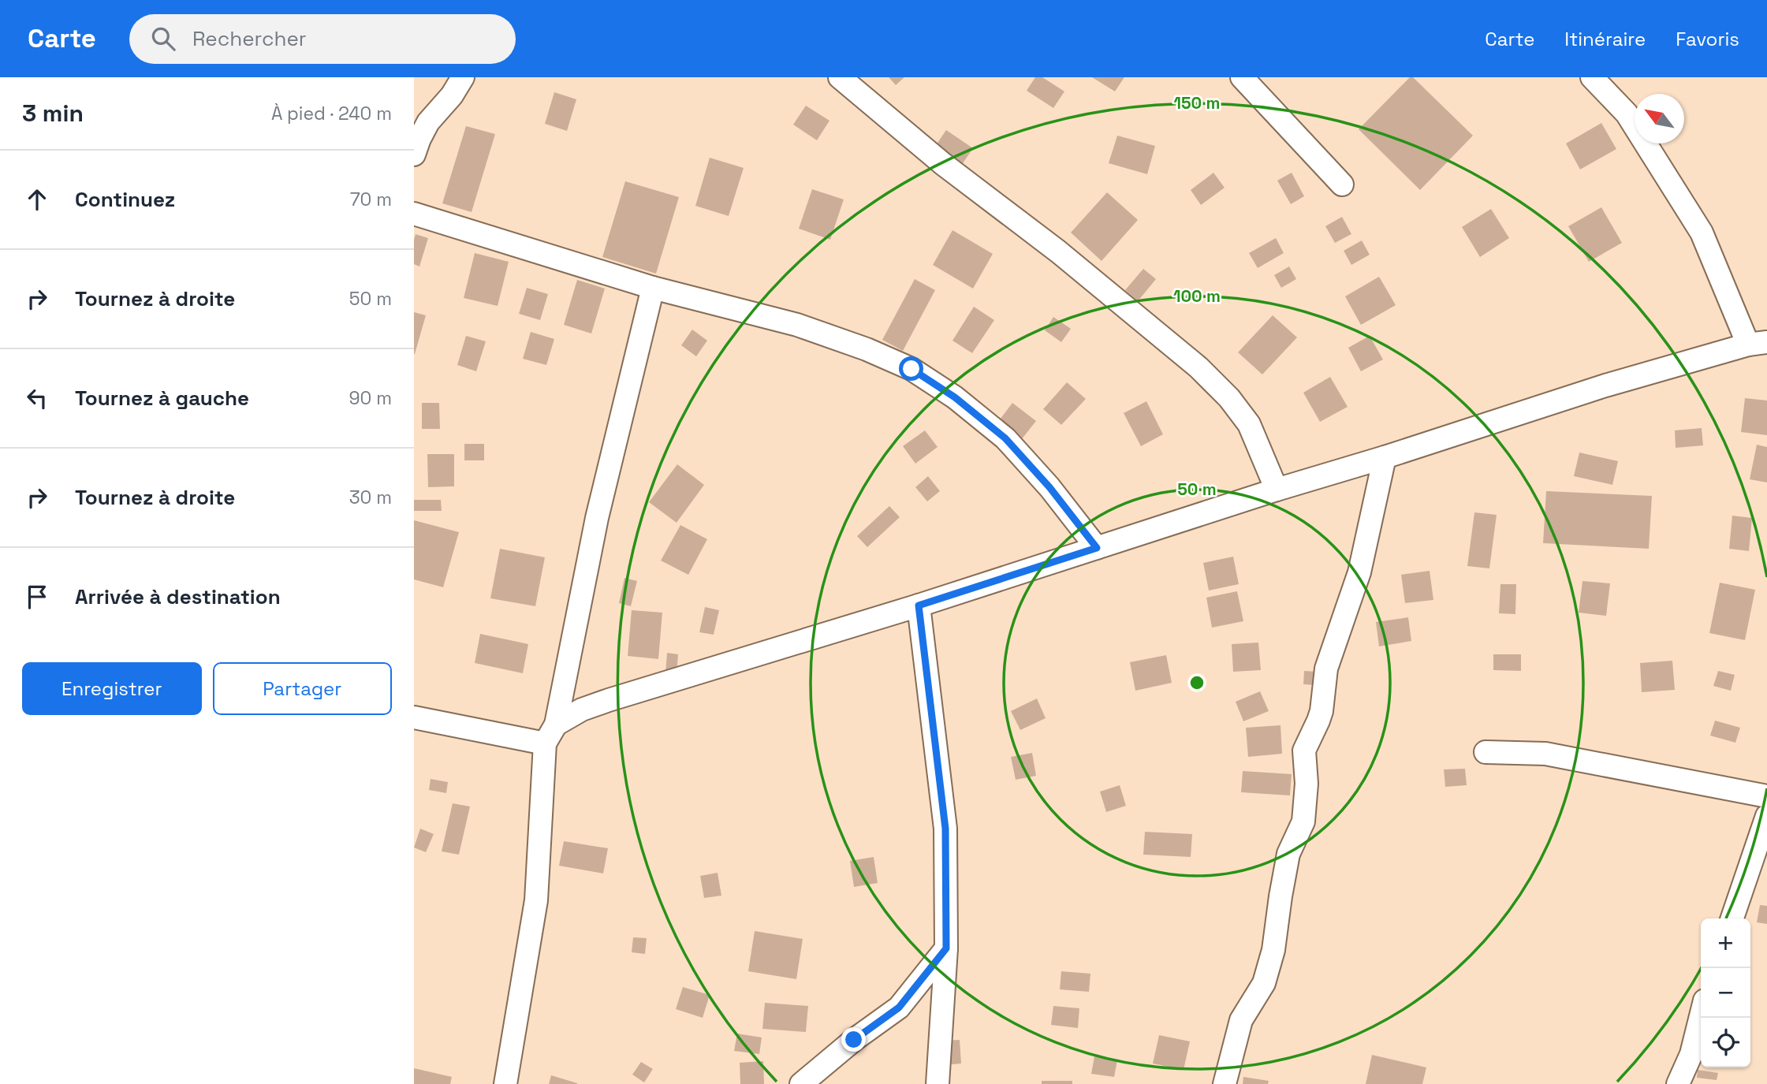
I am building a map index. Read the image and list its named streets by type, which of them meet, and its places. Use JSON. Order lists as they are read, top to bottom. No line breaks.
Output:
{"north":"top left","page":{"header":"Carte","search":"Rechercher","nav":["Carte","Itinéraire","Favoris"],"heading":["3 min","À pied · 240 m"],"list":[["Continuez","70 m"],["Tournez à droite","50 m"],["Tournez à gauche","90 m"],["Tournez à droite","30 m"],"Arrivée à destination"],"buttons":["Enregistrer","Partager"],"map_buttons":["+","−"]},"rings":["150 m","100 m","50 m"]}
